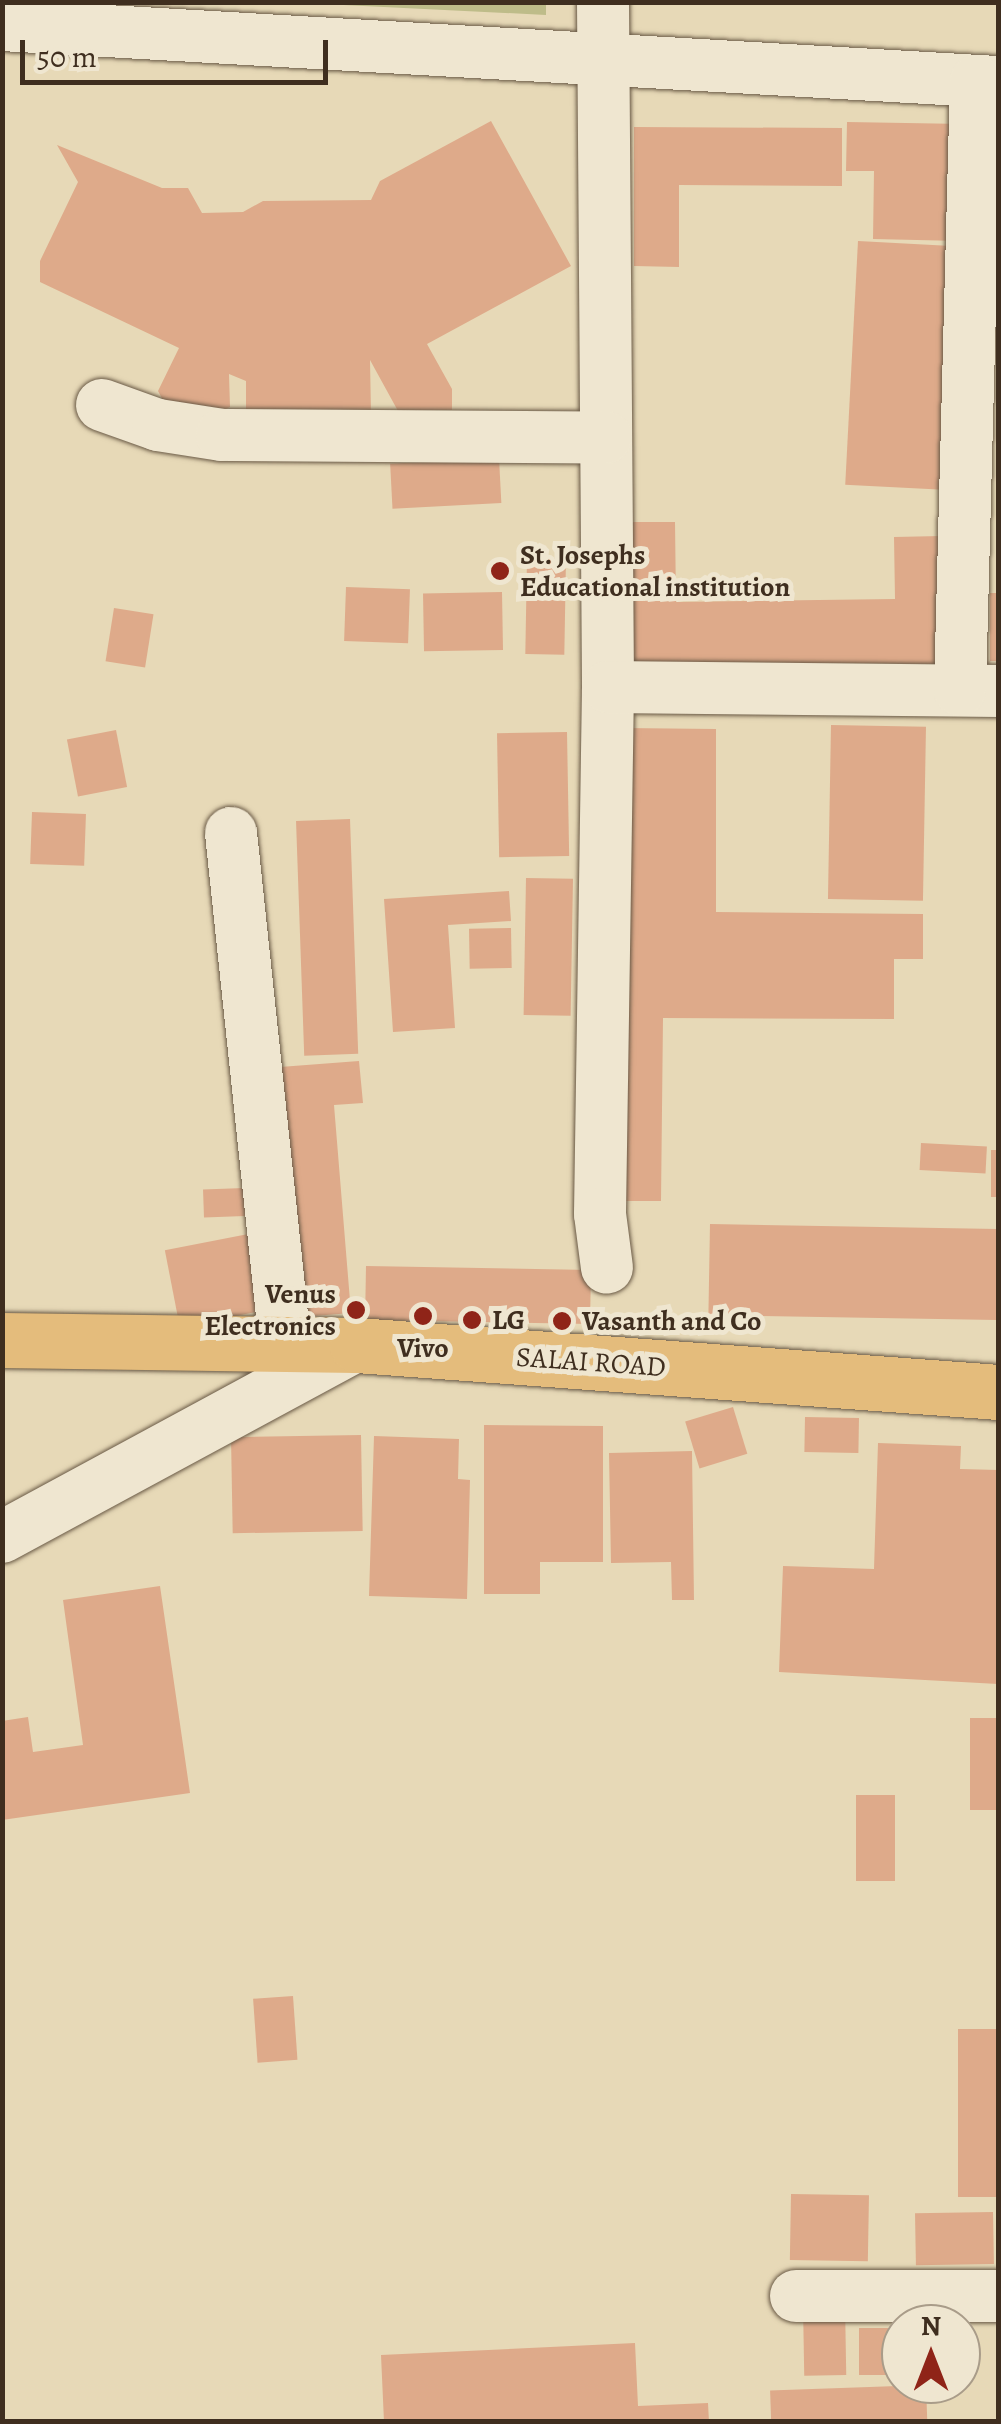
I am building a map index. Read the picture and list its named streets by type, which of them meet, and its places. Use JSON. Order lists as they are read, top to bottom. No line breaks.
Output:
{"streets":{"main road":["SALAI ROAD"]},"places":["St. Josephs Educational institution","Venus Electronics","Vivo","LG","Vasanth and Co"],"scale_bar":"50 m","north":"top"}
